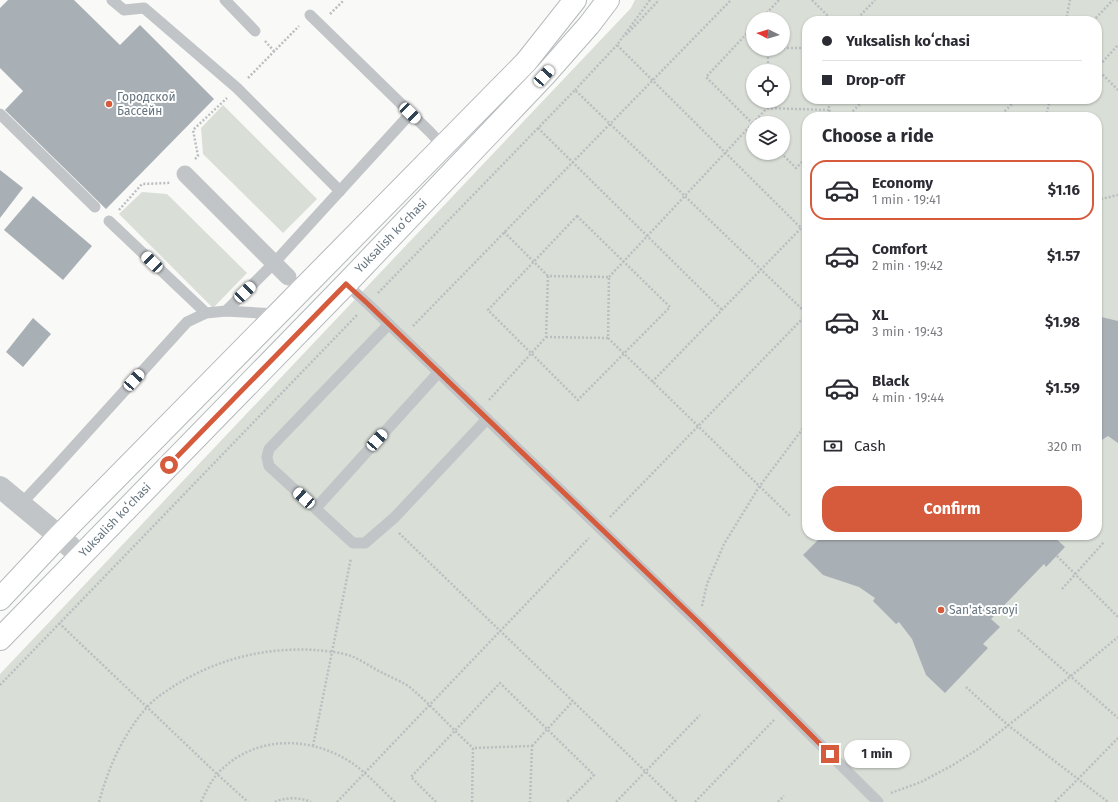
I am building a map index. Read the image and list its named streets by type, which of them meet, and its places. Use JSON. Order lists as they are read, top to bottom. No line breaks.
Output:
{"streets":{"main road":["Yuksalish koʻchasi"]},"places":["Городской Бассейн","San'at saroyi"],"north":"left","page":{"banner":["Yuksalish koʻchasi","Drop-off"],"heading":"Choose a ride","list":[{"name":"Economy","note":"1 min · 19:41","value":"$1.16"},{"name":"Comfort","note":"2 min · 19:42","value":"$1.57"},{"name":"XL","note":"3 min · 19:43","value":"$1.98"},{"name":"Black","note":"4 min · 19:44","value":"$1.59"}],"pay":["Cash","320 m"],"buttons":"Confirm","bubble":"1 min"}}
